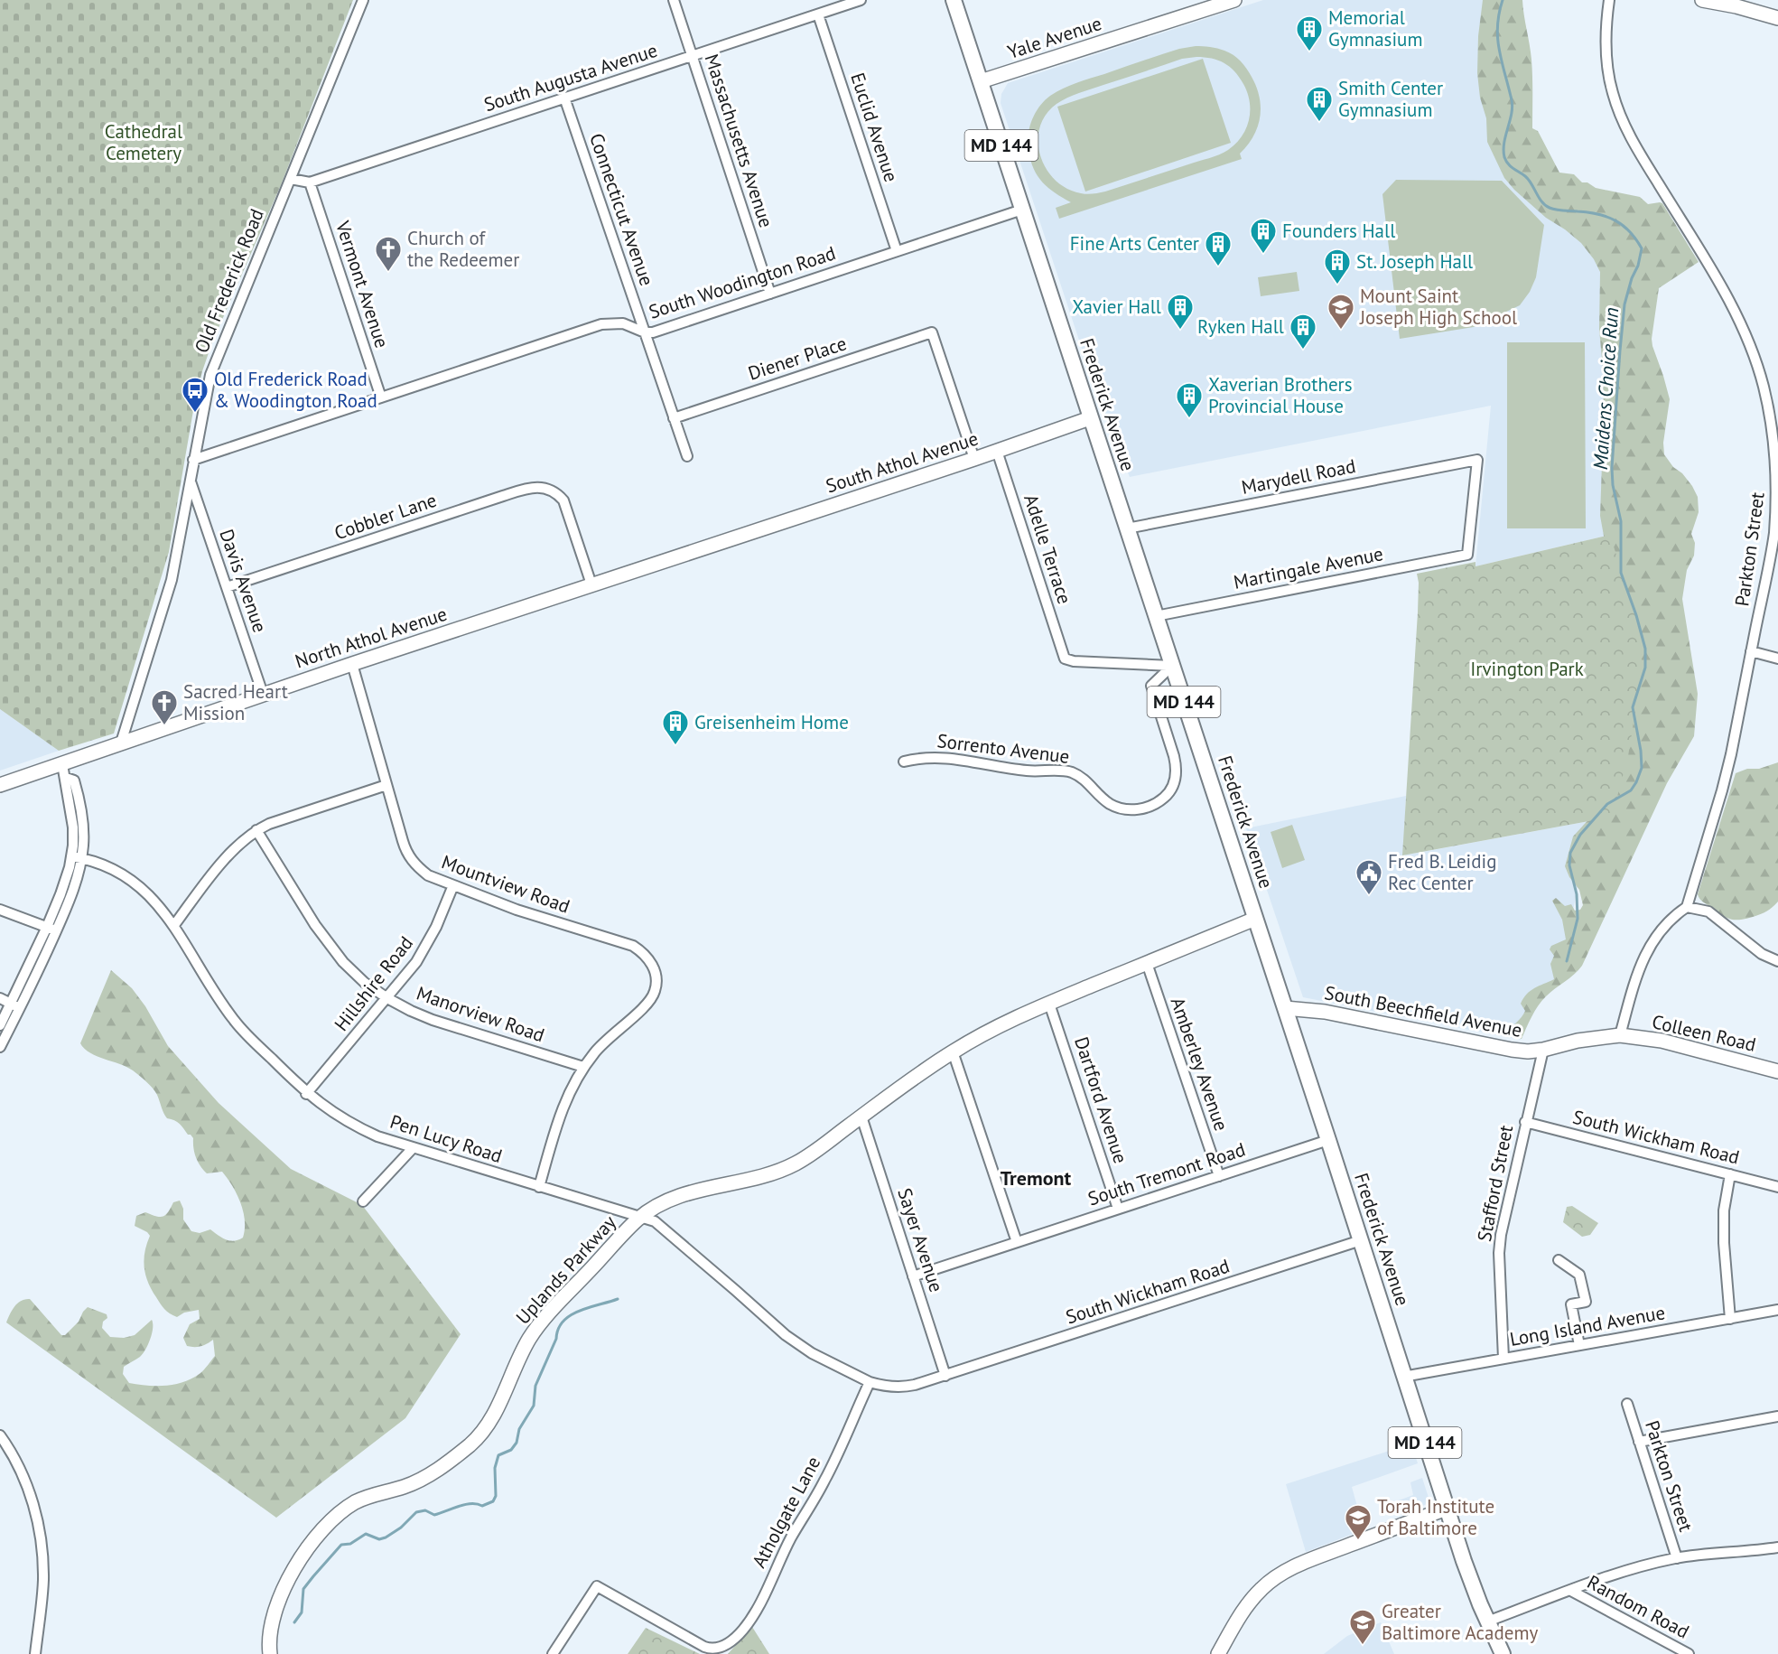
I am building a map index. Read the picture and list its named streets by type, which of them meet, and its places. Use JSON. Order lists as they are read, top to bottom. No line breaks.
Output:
{"streets":{"main road":["MD 144","Frederick Avenue"],"street":["Yale Avenue","South Augusta Avenue","Euclid Avenue","Massachusetts Avenue","Connecticut Avenue","Old Frederick Road","South Woodington Road","Vermont Avenue","Diener Place","South Athol Avenue","Marydell Road","Cobbler Lane","Adelle Terrace","Parkton Street","Martingale Avenue","Davis Avenue","North Athol Avenue","Sorrento Avenue","Mountview Road","Hillshire Road","South Beechfield Avenue","Manorview Road","Colleen Road","Amberley Avenue","Dartford Avenue","South Wickham Road","Pen Lucy Road","South Tremont Road","Stafford Street","Sayer Avenue","Uplands Parkway","Long Island Avenue","Atholgate Lane","Random Road"]},"crossings":[["Yale Avenue","Frederick Avenue"],["South Augusta Avenue","Euclid Avenue"],["South Augusta Avenue","Massachusetts Avenue"],["South Augusta Avenue","Connecticut Avenue"],["South Augusta Avenue","Old Frederick Road"],["South Augusta Avenue","Vermont Avenue"],["Euclid Avenue","South Woodington Road"],["Massachusetts Avenue","South Woodington Road"],["Connecticut Avenue","South Woodington Road"],["Connecticut Avenue","Diener Place"],["Old Frederick Road","South Woodington Road"],["Old Frederick Road","Davis Avenue"],["Old Frederick Road","North Athol Avenue"],["South Woodington Road","Vermont Avenue"],["South Woodington Road","Frederick Avenue"],["Diener Place","South Athol Avenue"],["Frederick Avenue","South Athol Avenue"],["Frederick Avenue","Marydell Road"],["Frederick Avenue","Adelle Terrace"],["Frederick Avenue","Martingale Avenue"],["Frederick Avenue","Sorrento Avenue"],["Frederick Avenue","South Beechfield Avenue"],["Frederick Avenue","South Wickham Road"],["Frederick Avenue","South Tremont Road"],["Frederick Avenue","Long Island Avenue"],["South Athol Avenue","Adelle Terrace"],["South Athol Avenue","North Athol Avenue"],["Marydell Road","Martingale Avenue"],["Cobbler Lane","Davis Avenue"],["Cobbler Lane","North Athol Avenue"],["Adelle Terrace","Sorrento Avenue"],["Davis Avenue","North Athol Avenue"],["North Athol Avenue","Mountview Road"],["Mountview Road","Hillshire Road"],["Mountview Road","Manorview Road"],["Hillshire Road","Manorview Road"],["Hillshire Road","Pen Lucy Road"],["South Beechfield Avenue","Colleen Road"],["South Beechfield Avenue","Stafford Street"],["Amberley Avenue","South Tremont Road"],["Dartford Avenue","South Tremont Road"],["South Wickham Road","Pen Lucy Road"],["South Wickham Road","Stafford Street"],["South Wickham Road","Sayer Avenue"],["South Wickham Road","Atholgate Lane"],["Pen Lucy Road","Uplands Parkway"],["Pen Lucy Road","Atholgate Lane"],["South Tremont Road","Sayer Avenue"],["Stafford Street","Long Island Avenue"],["Sayer Avenue","Uplands Parkway"]],"districts":["Tremont"],"water":["Maidens Choice Run"],"parks":["Cathedral Cemetery","Irvington Park"],"places":{"building":["Memorial Gymnasium","Smith Center Gymnasium","Founders Hall","Fine Arts Center","St. Joseph Hall","Xavier Hall","Ryken Hall","Xaverian Brothers Provincial House","Greisenheim Home"],"church":["Church of the Redeemer","Sacred Heart Mission"],"school or university":["Mount Saint Joseph High School","Torah Institute of Baltimore","Greater Baltimore Academy"],"bus stop":["Old Frederick Road & Woodington Road"],"public building":["Fred B. Leidig Rec Center"]}}
